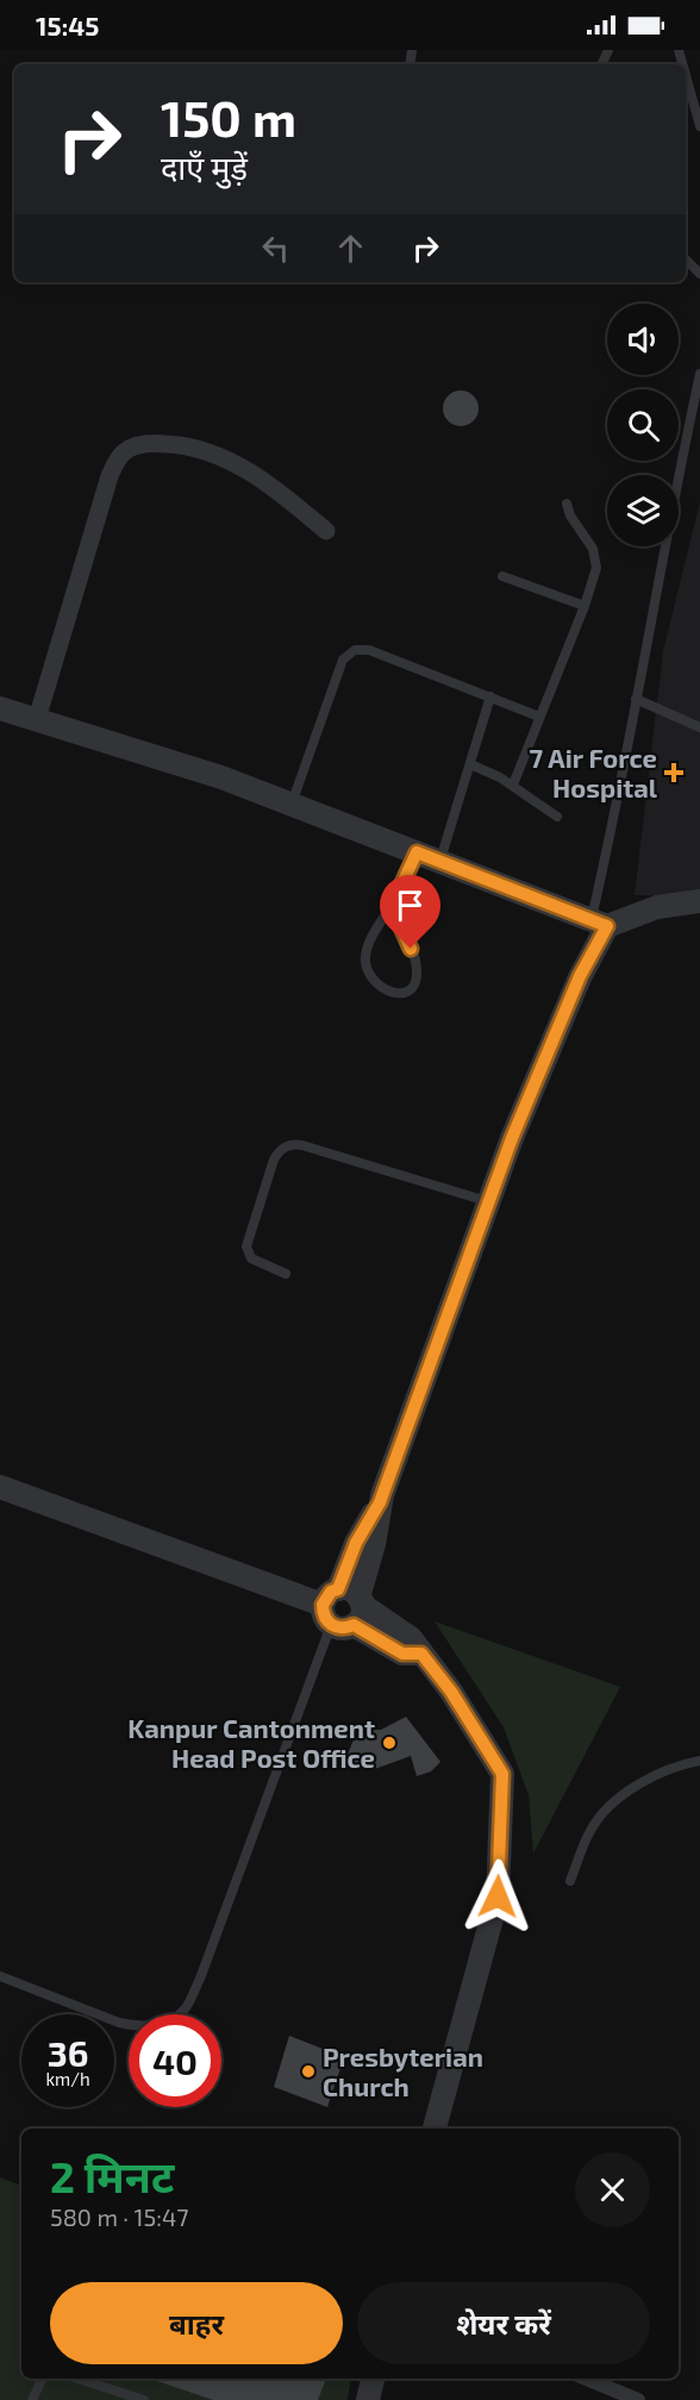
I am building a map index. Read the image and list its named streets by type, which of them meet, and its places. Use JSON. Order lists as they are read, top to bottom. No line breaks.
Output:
{"places":{"health":["7 Air Force Hospital"],"other":["Kanpur Cantonment Head Post Office","Presbyterian Church"]},"page":{"status":"15:45","turn":["150 m","दाएँ मुड़ें"],"speed":"36 km/h","limit":"40","heading":["2 मिनट","580 m · 15:47"],"buttons":["बाहर","शेयर करें"]}}
